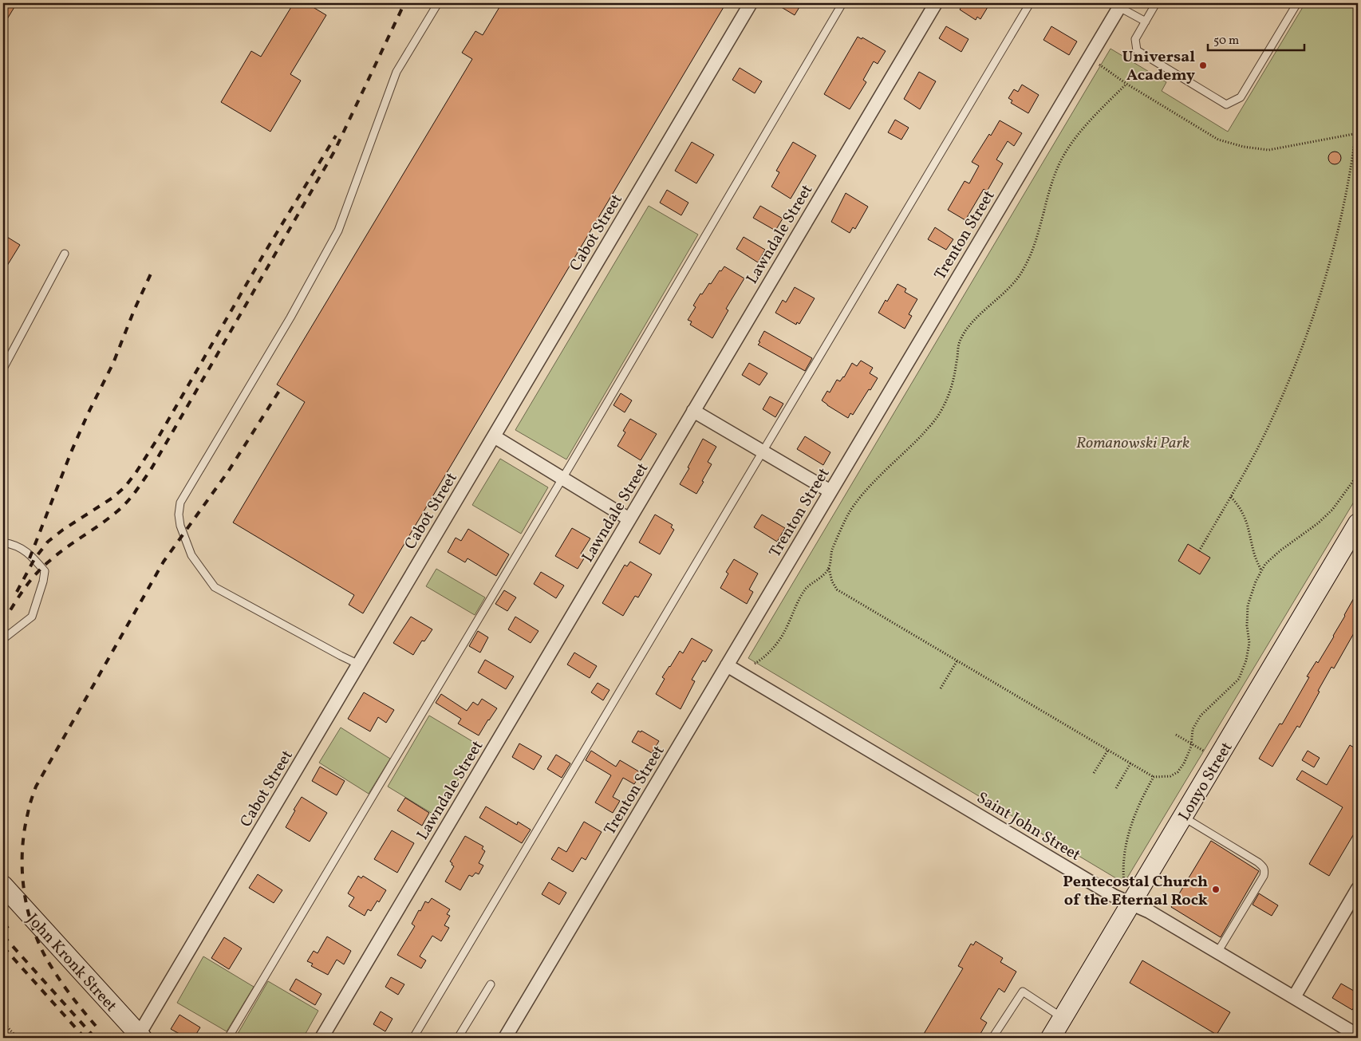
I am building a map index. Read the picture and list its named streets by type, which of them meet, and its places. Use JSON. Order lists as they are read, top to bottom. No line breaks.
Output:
{"streets":{"street":["Cabot Street","Lawndale Street","Trenton Street","Lonyo Street","Saint John Street","John Kronk Street"]},"crossings":[["Cabot Street","John Kronk Street"],["Trenton Street","Saint John Street"],["Lonyo Street","Saint John Street"]],"parks":["Romanowski Park"],"places":["Universal Academy","Pentecostal Church of the Eternal Rock"],"scale_bar":"50 m"}
